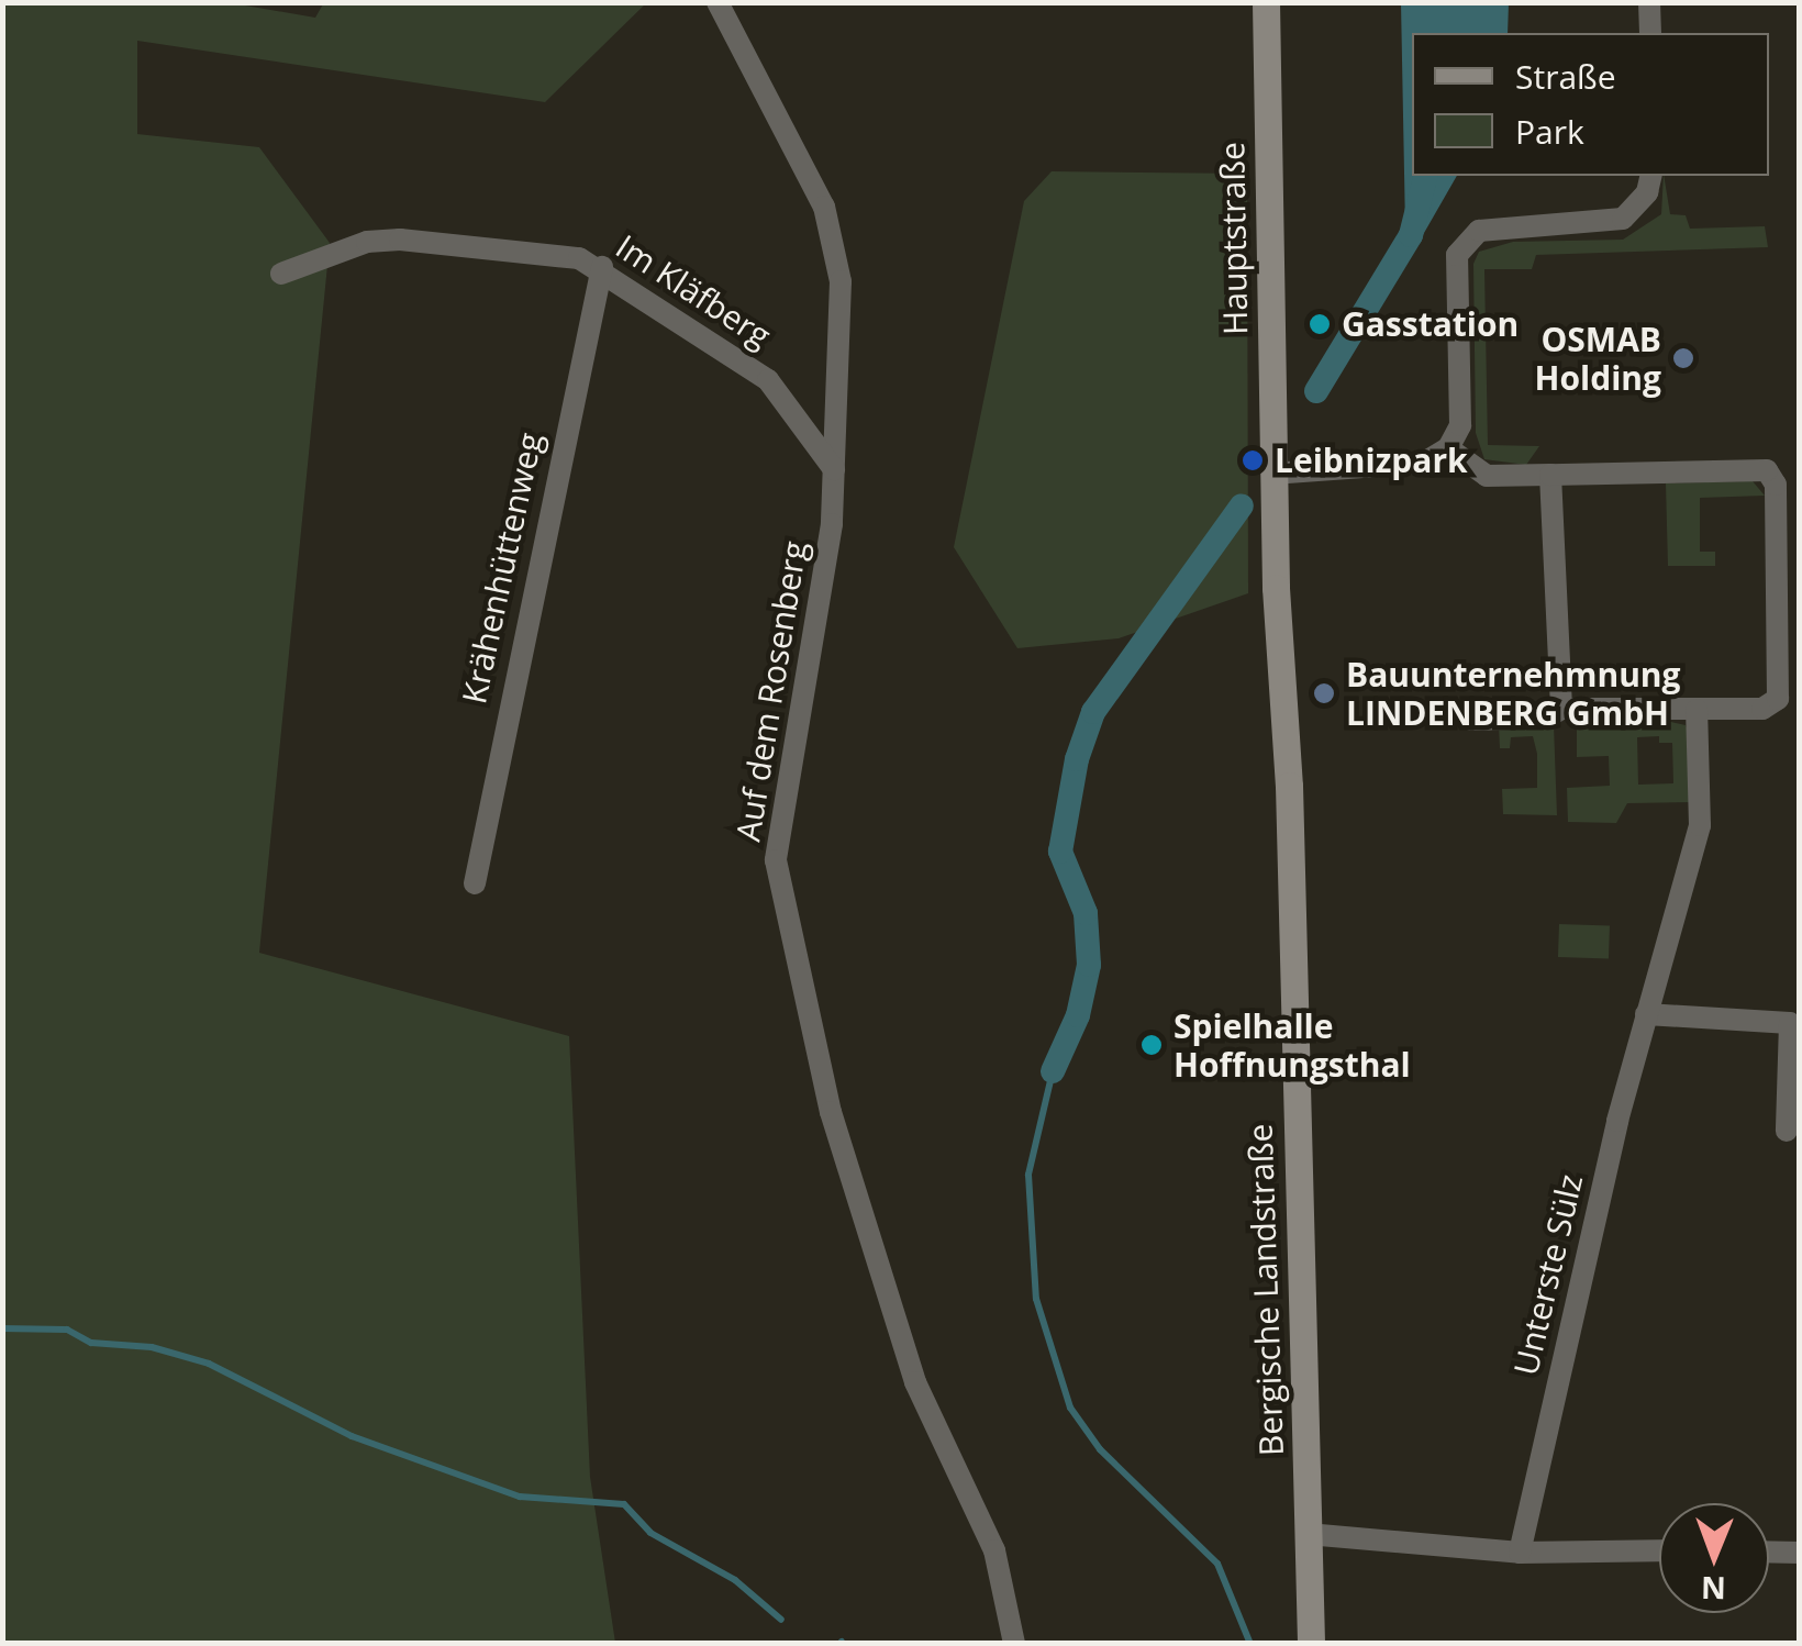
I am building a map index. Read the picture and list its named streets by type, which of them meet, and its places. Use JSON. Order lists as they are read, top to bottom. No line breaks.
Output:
{"streets":{"main road":["Hauptstraße","Bergische Landstraße"],"street":["Im Kläfberg","Krähenhüttenweg","Auf dem Rosenberg","Unterste Sülz"]},"crossings":[["Hauptstraße","Bergische Landstraße"],["Im Kläfberg","Krähenhüttenweg"],["Im Kläfberg","Auf dem Rosenberg"]],"places":["Gasstation","OSMAB Holding","Leibnizpark","Bauunternehmnung LINDENBERG GmbH","Spielhalle Hoffnungsthal"],"legend":["Straße","Park"],"north":"bottom"}
